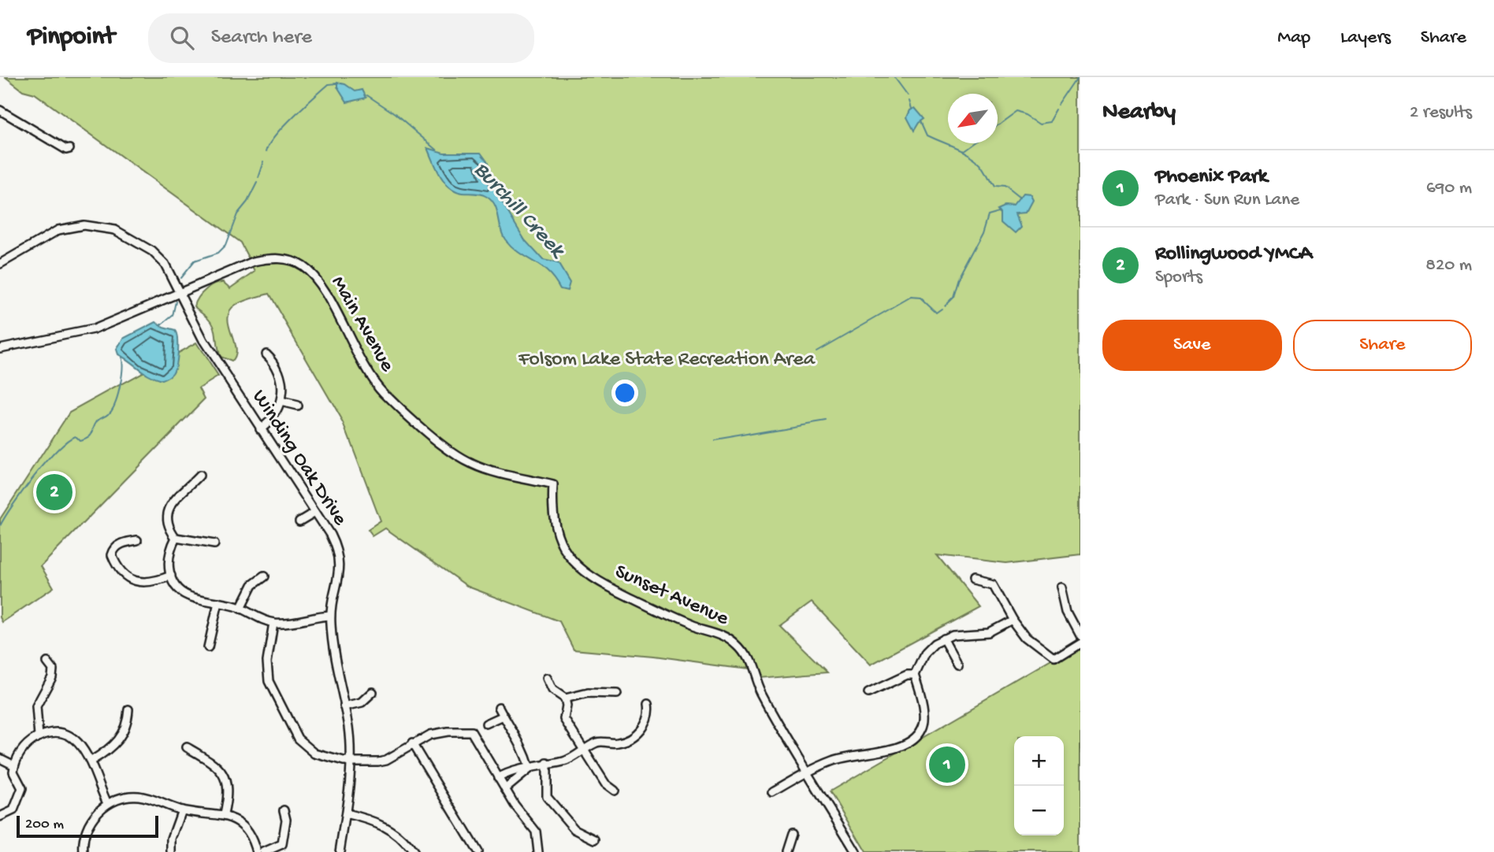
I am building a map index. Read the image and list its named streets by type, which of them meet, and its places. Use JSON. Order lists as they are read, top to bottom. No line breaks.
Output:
{"streets":{"street":["Main Avenue","Winding Oak Drive","Sunset Avenue"]},"crossings":[["Main Avenue","Winding Oak Drive"],["Main Avenue","Sunset Avenue"]],"water":["Burchill Creek"],"parks":["Folsom Lake State Recreation Area"],"scale_bar":"200 m","north":"bottom left","page":{"header":"Pinpoint","search":"Search here","nav":["Map","Layers","Share"],"heading":["Nearby","2 results"],"list":[{"mark":"1","name":"Phoenix Park","note":"Park · Sun Run Lane","value":"690 m"},{"mark":"2","name":"Rollingwood YMCA","note":"Sports","value":"820 m"}],"buttons":["Save","Share"],"pins":["2","1"],"map_buttons":["+","−"],"scale":"200 m"}}
